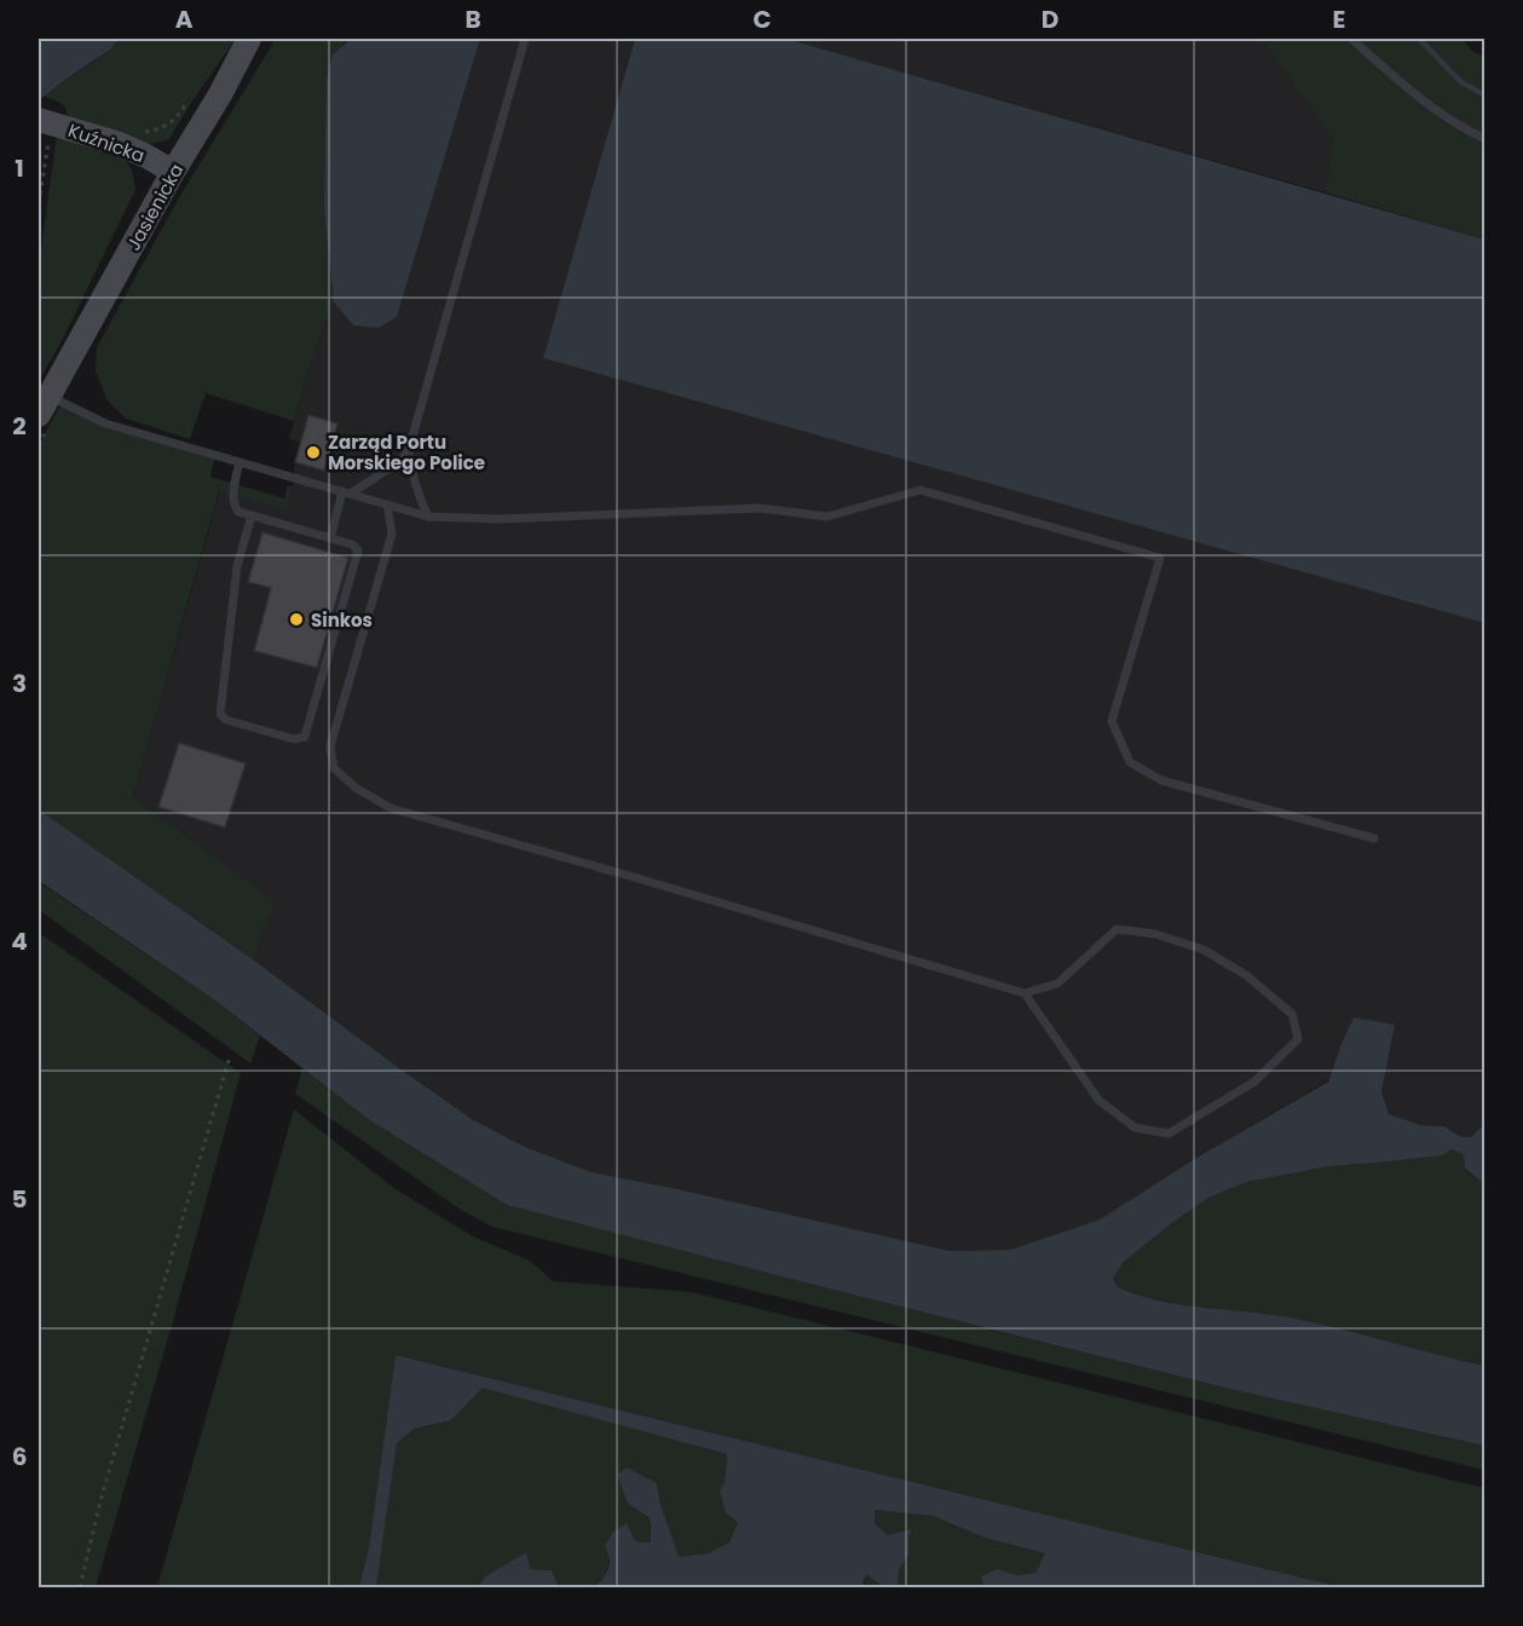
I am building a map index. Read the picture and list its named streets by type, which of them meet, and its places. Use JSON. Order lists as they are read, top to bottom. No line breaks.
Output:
{"streets":{"main road":["Kuźnicka","Jasienicka"]},"crossings":[["Kuźnicka","Jasienicka"]],"places":["Zarząd Portu Morskiego Police","Sinkos"],"grid":{"columns":["A","B","C","D","E"],"rows":["1","2","3","4","5","6"]}}
